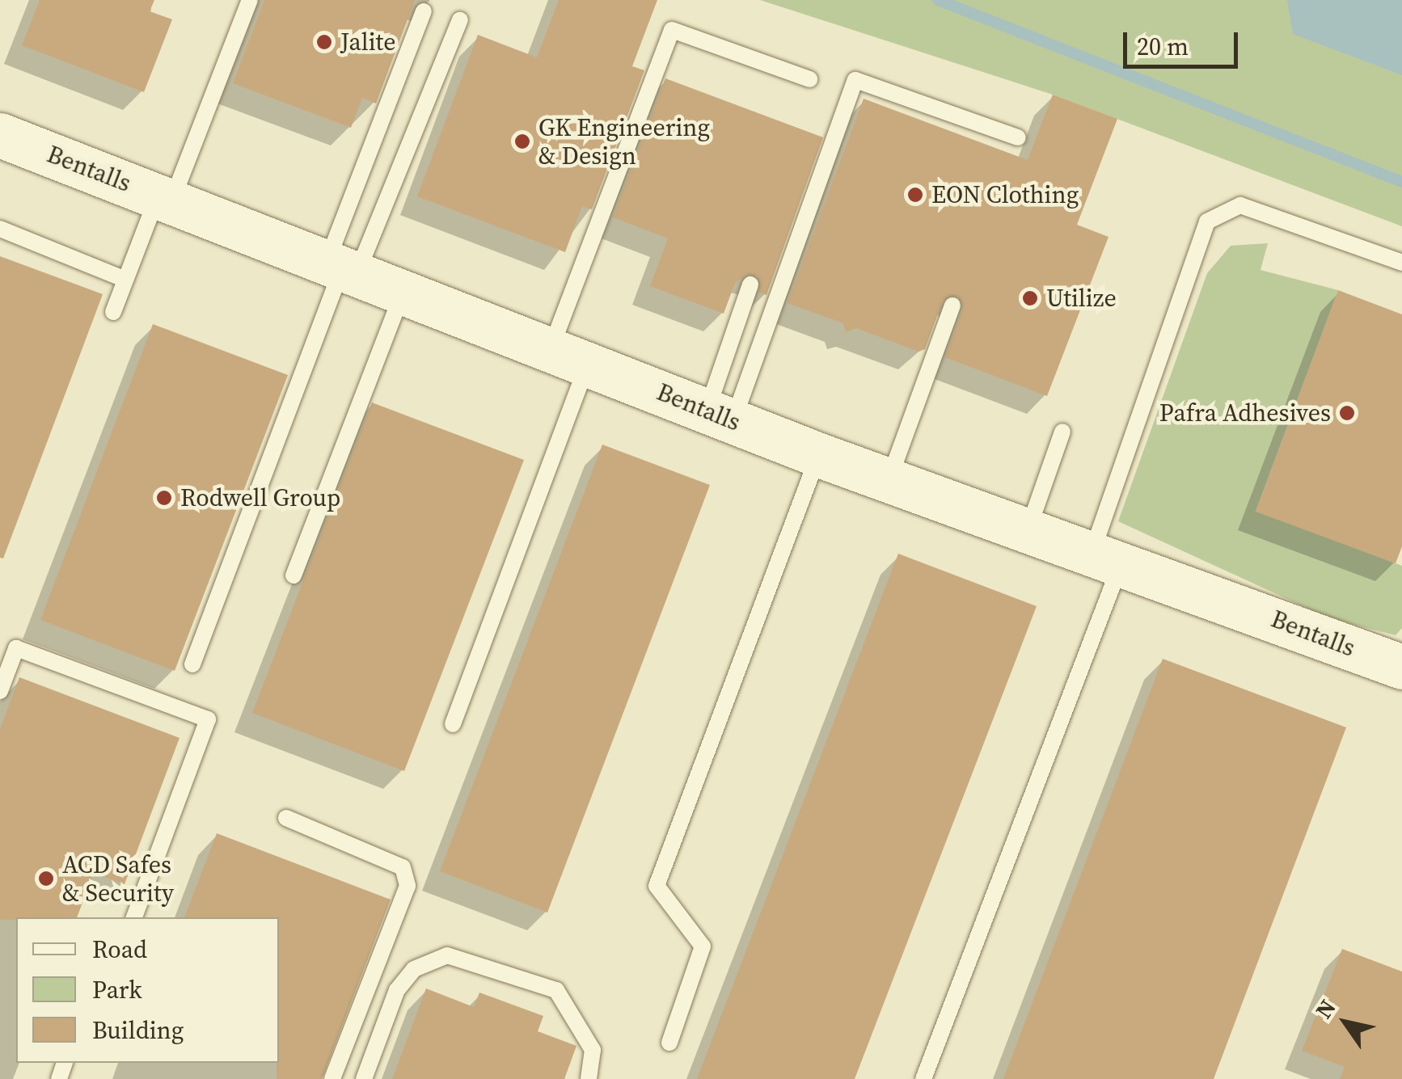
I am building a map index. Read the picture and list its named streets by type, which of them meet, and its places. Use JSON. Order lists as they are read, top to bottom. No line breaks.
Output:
{"streets":{"street":["Bentalls"]},"places":["Jalite","GK Engineering & Design","EON Clothing","Utilize","Pafra Adhesives","Rodwell Group","ACD Safes & Security"],"legend":["Road","Park","Building"],"scale_bar":"20 m","north":"top left"}
